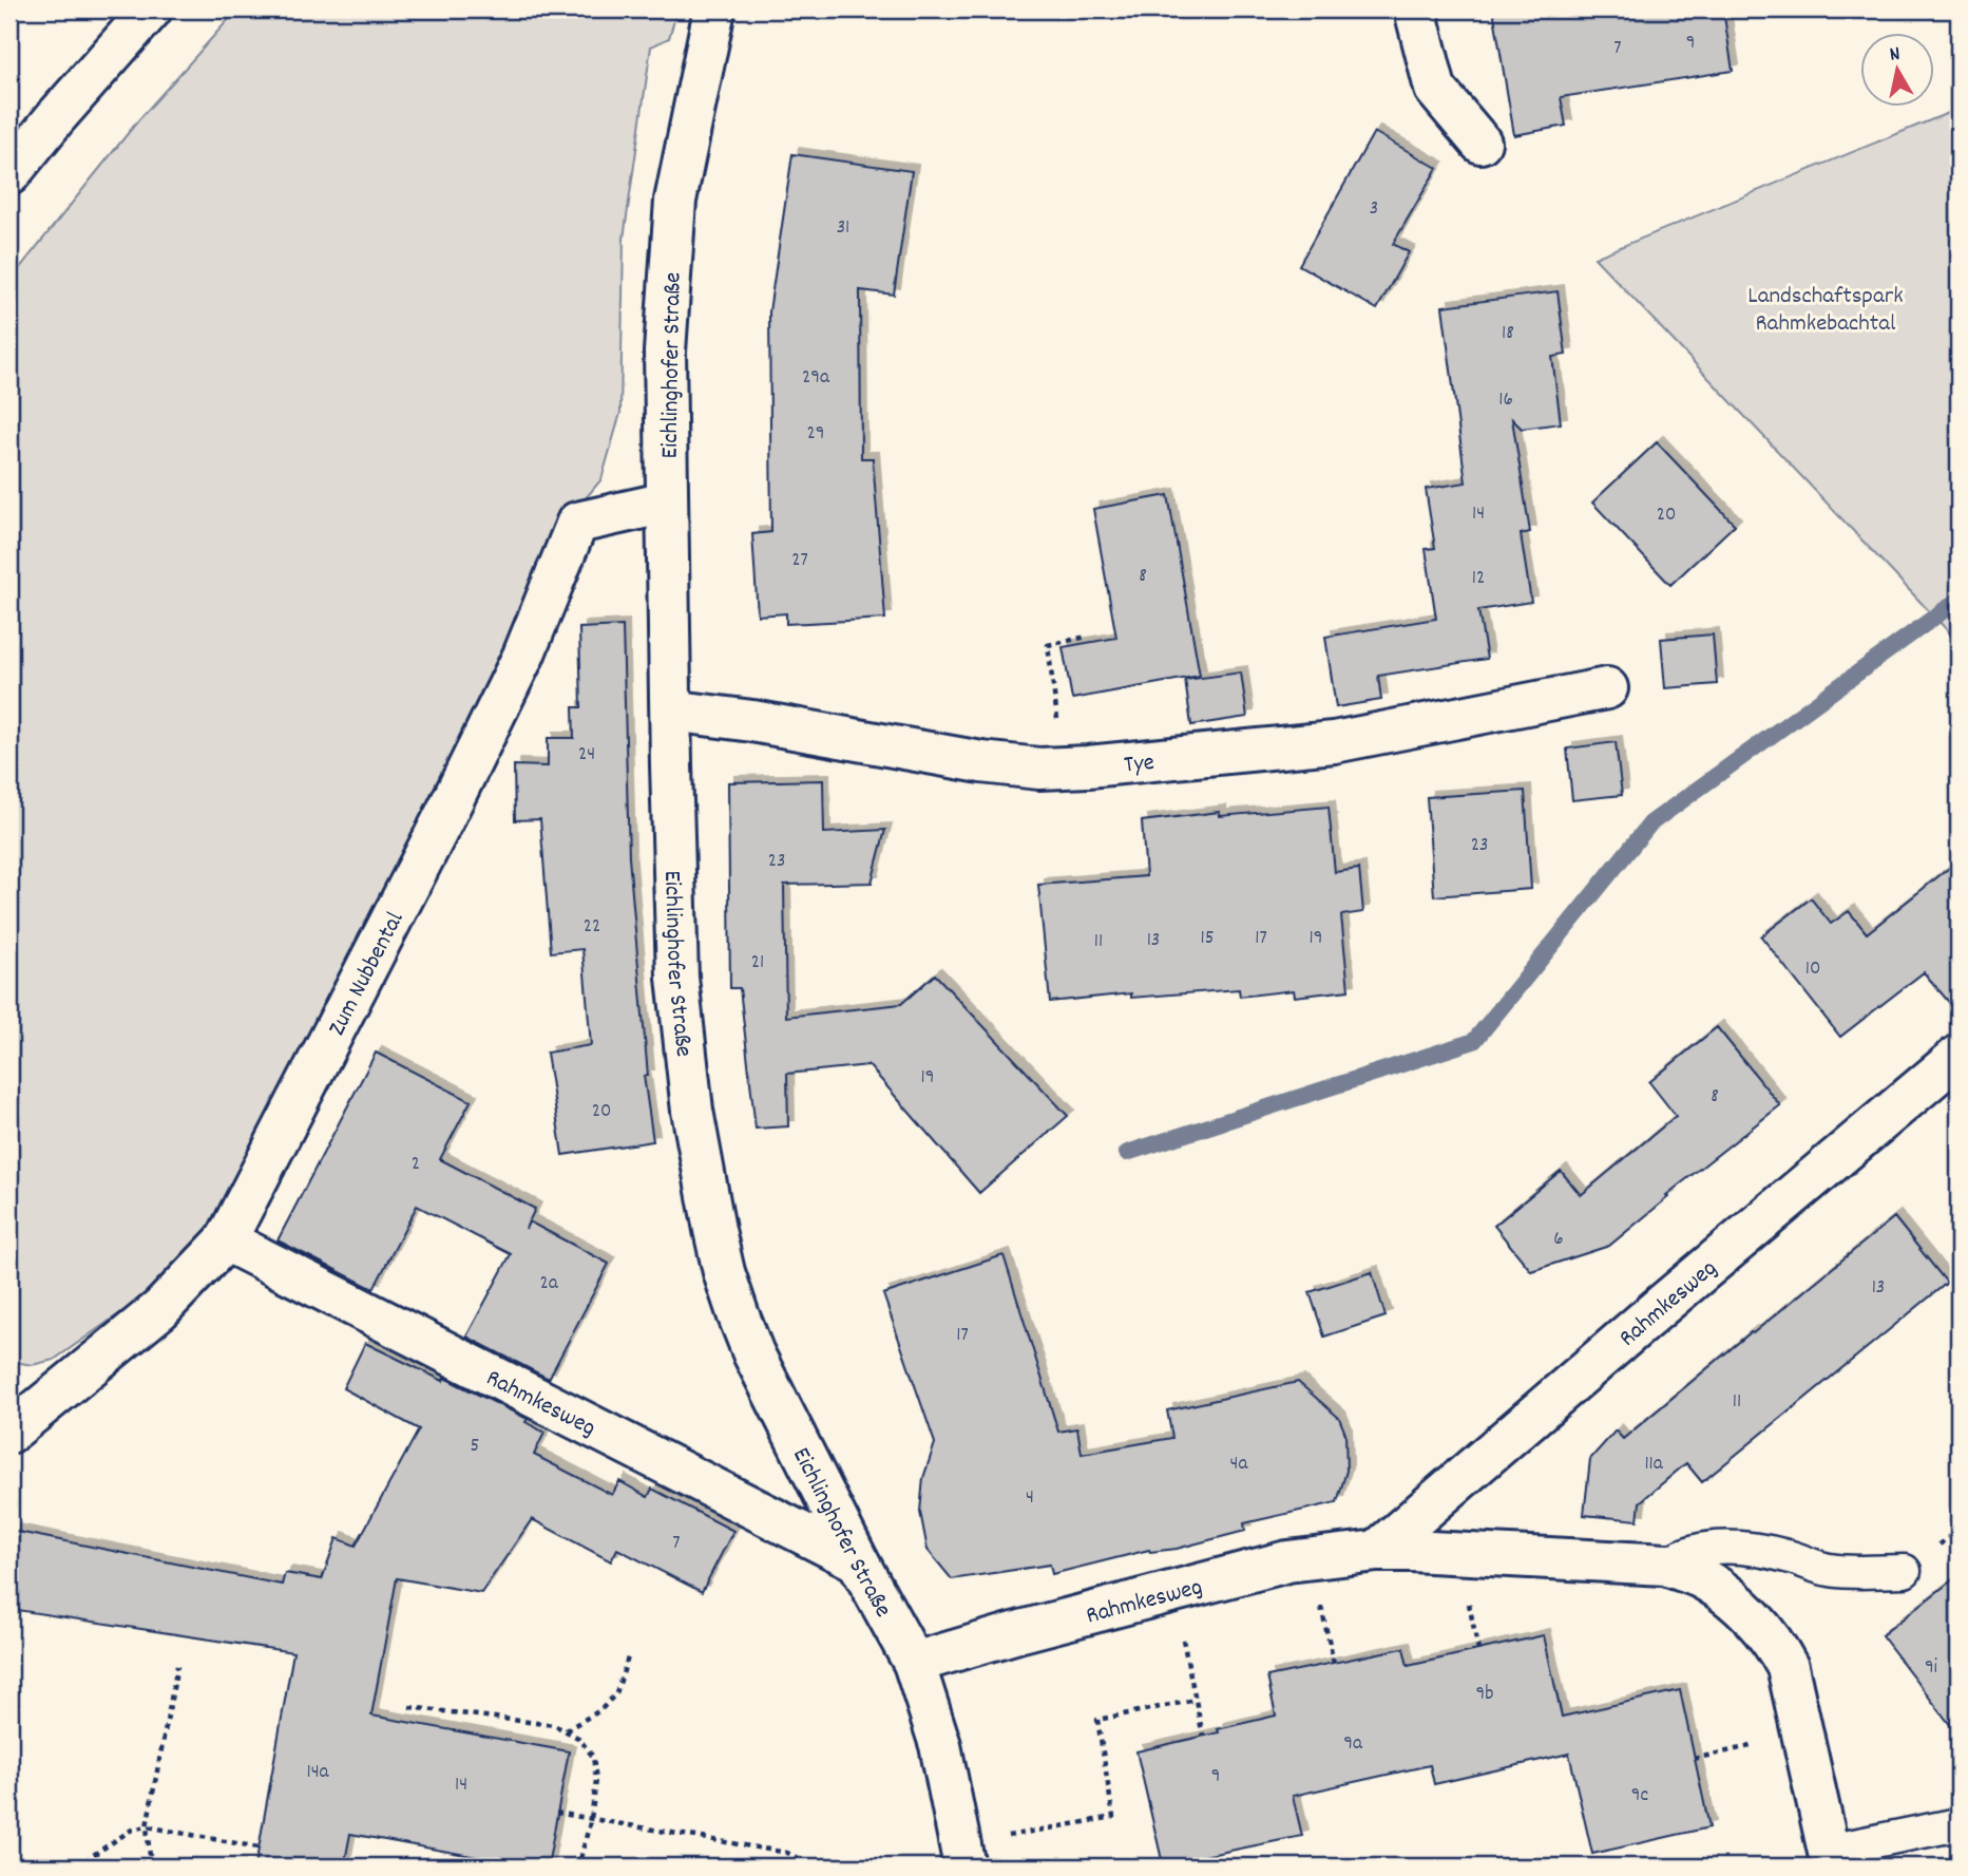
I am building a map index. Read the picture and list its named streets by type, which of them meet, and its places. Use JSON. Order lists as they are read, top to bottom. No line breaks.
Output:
{"streets":{"street":["Eichlinghofer Straße","Tye","Zum Nubbental","Rahmkesweg"]},"crossings":[["Eichlinghofer Straße","Tye"],["Eichlinghofer Straße","Zum Nubbental"],["Eichlinghofer Straße","Rahmkesweg"],["Zum Nubbental","Rahmkesweg"]],"parks":["Landschaftspark Rahmkebachtal"],"house_numbers":["9","7","3","31","18","29a","16","29","14","20","27","8","12","24","23","23","22","15","17","19","13","11","21","10","19","8","20","2","6","2a","13","17","11","5","4a","11a","4","7","9i","9b","9a","14a","9","14","9c"],"north":"top"}
